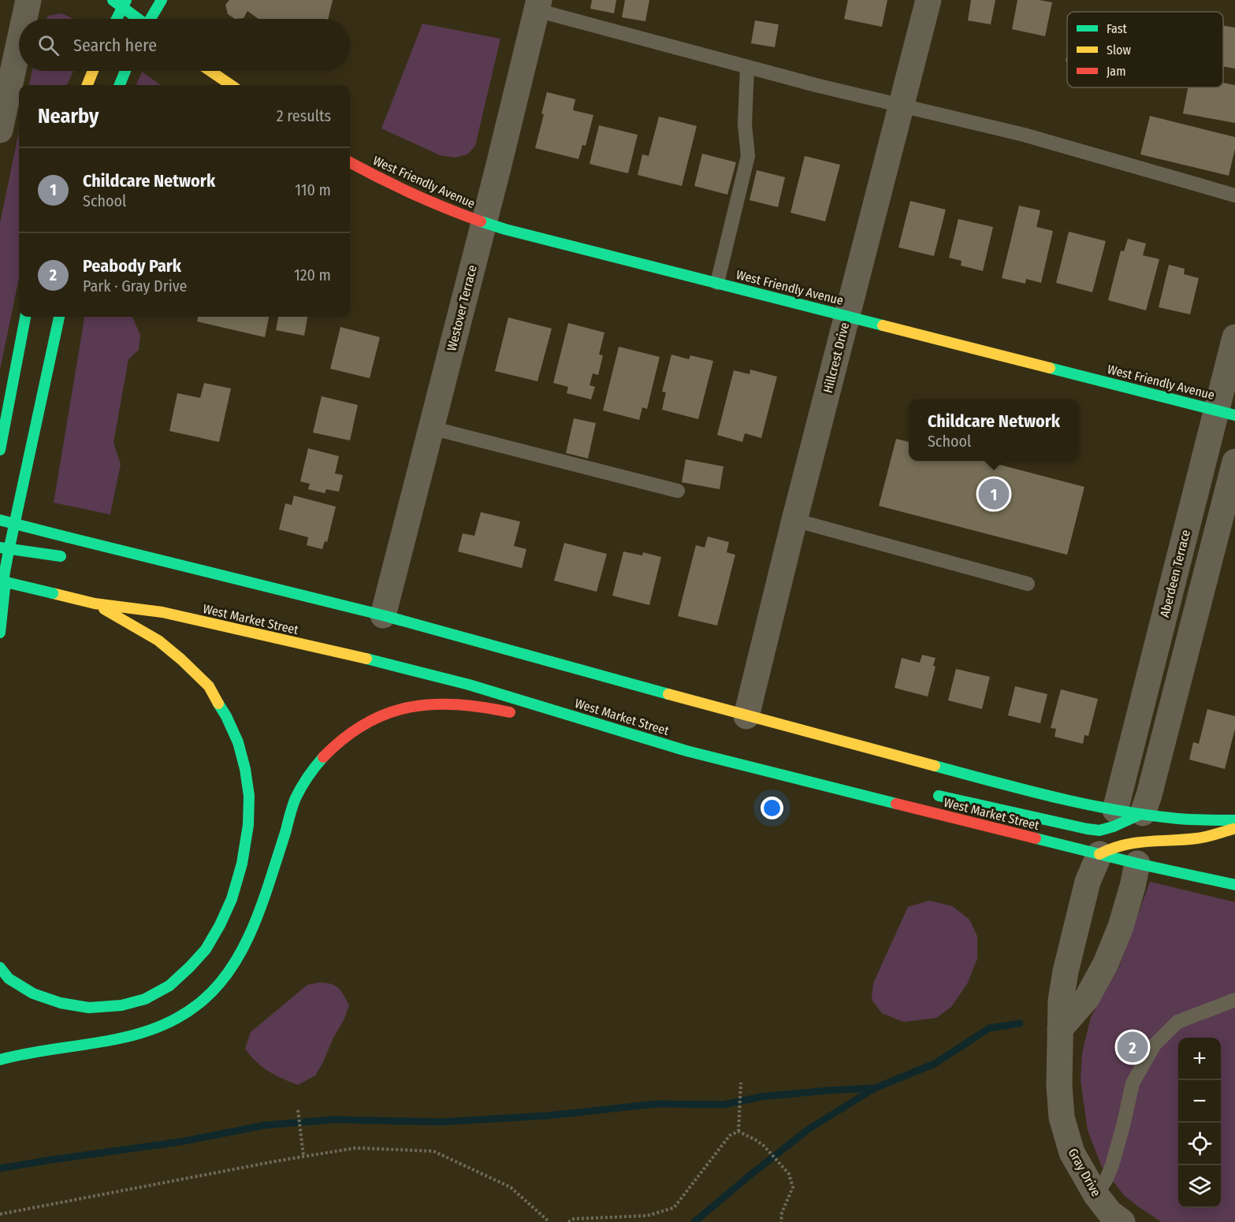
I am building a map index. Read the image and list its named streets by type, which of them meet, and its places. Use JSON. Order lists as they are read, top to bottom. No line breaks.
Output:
{"streets":{"main road":["West Friendly Avenue","West Market Street"],"street":["Westover Terrace","Hillcrest Drive","Aberdeen Terrace","Gray Drive"]},"crossings":[["West Friendly Avenue","Westover Terrace"],["West Friendly Avenue","Hillcrest Drive"],["West Friendly Avenue","Aberdeen Terrace"],["West Market Street","Gray Drive"]],"legend":["Fast","Slow","Jam"],"page":{"search":"Search here","heading":["Nearby","2 results"],"list":[{"mark":"1","name":"Childcare Network","note":"School","value":"110 m"},{"mark":"2","name":"Peabody Park","note":"Park · Gray Drive","value":"120 m"}],"popup":["Childcare Network","School"],"pins":["1","2"],"map_buttons":["+","−"]}}
